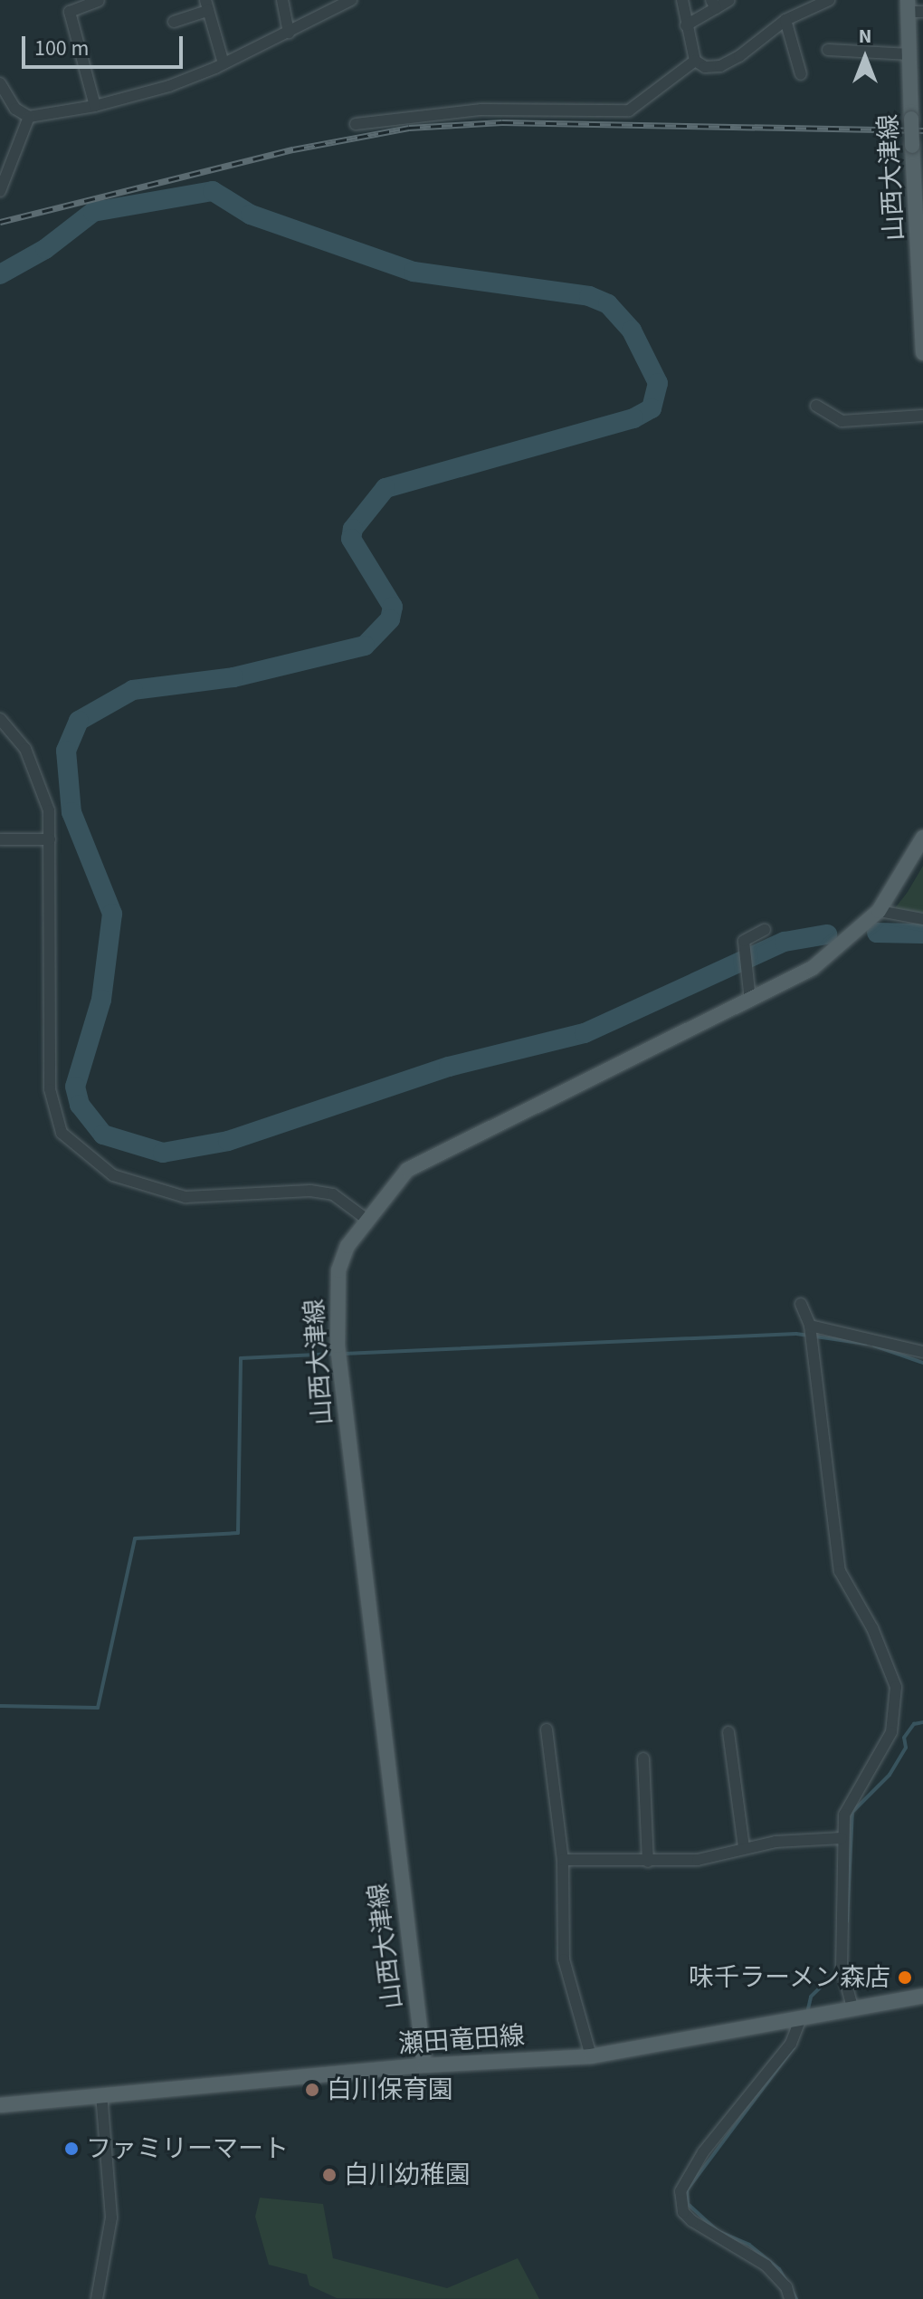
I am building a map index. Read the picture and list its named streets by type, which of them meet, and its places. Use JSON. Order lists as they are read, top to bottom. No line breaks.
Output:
{"streets":{"main road":["山西大津線","瀬田竜田線"]},"crossings":[["山西大津線","瀬田竜田線"]],"places":["味千ラーメン森店","白川保育園","ファミリーマート","白川幼稚園"],"scale_bar":"100 m","north":"top"}
